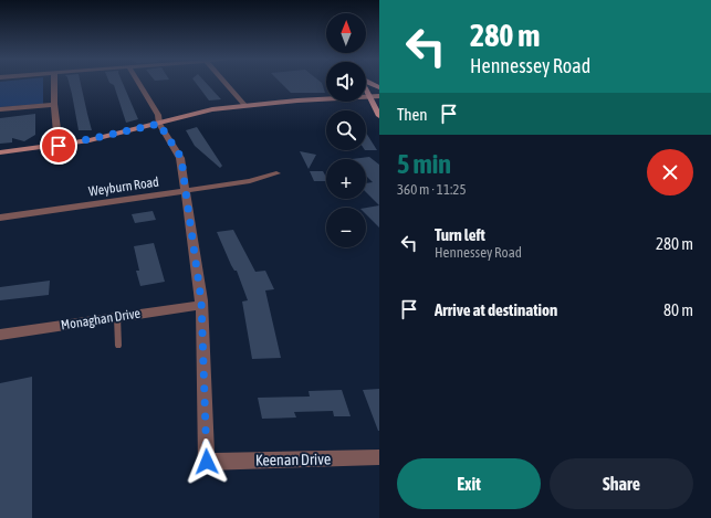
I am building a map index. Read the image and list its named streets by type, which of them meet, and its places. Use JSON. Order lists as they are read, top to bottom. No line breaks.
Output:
{"streets":{"street":["Weyburn Road","Monaghan Drive","Keenan Drive"]},"crossings":[["Monaghan Drive","Keenan Drive"]],"north":"top","page":{"turn":["280 m","Hennessey Road"],"map_buttons":["+","−"],"then":"Then","heading":["5 min","360 m · 11:25"],"list":[{"name":"Turn left","note":"Hennessey Road","value":"280 m"},{"name":"Arrive at destination","value":"80 m"}],"buttons":["Exit","Share"]}}
